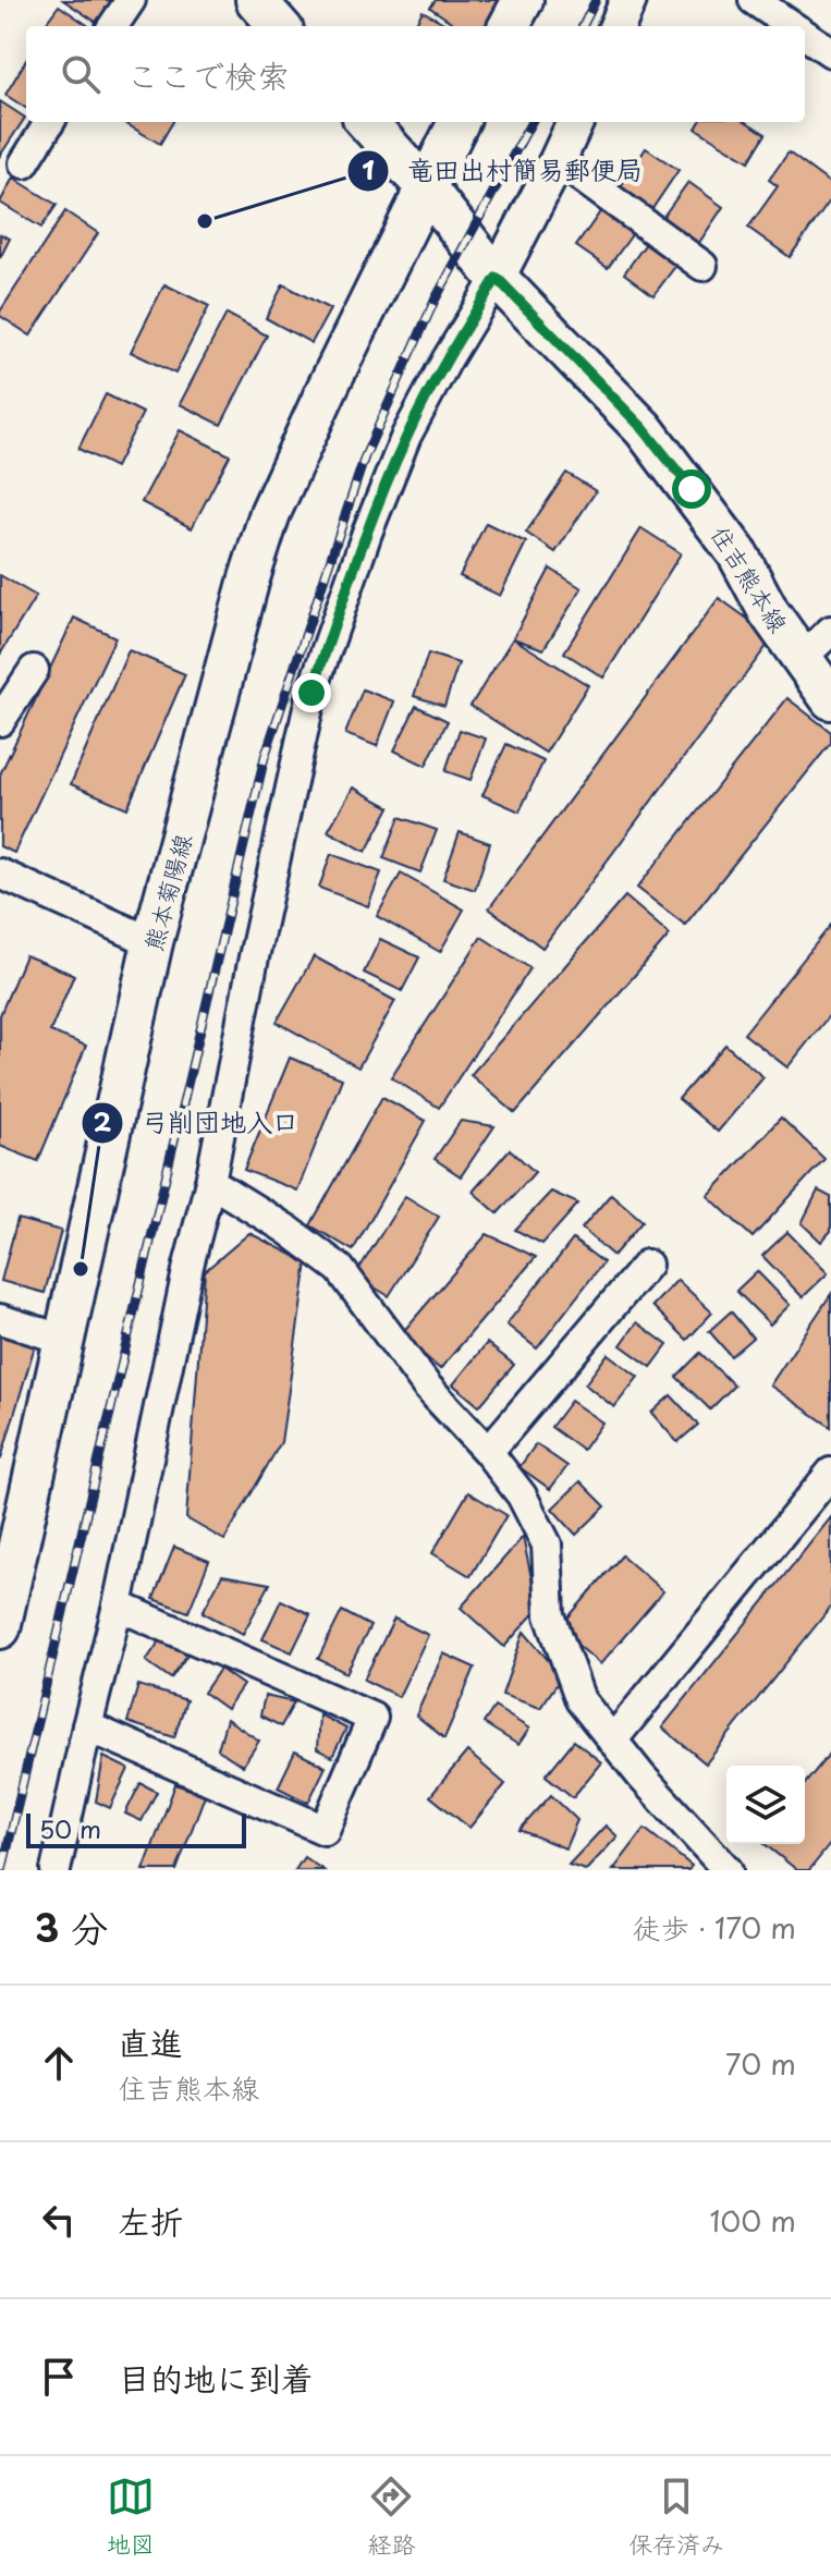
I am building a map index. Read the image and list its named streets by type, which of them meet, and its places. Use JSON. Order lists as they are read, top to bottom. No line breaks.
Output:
{"streets":{"main road":["住吉熊本線","熊本菊陽線"]},"crossings":[["住吉熊本線","熊本菊陽線"]],"places":["竜田出村簡易郵便局","弓削団地入口"],"scale_bar":"50 m","page":{"search":"ここで検索","scale":"50 m","heading":["3 分","徒歩 · 170 m"],"list":[["直進","住吉熊本線","70 m"],["左折","100 m"],"目的地に到着"],"nav":["地図","経路","保存済み"]}}
